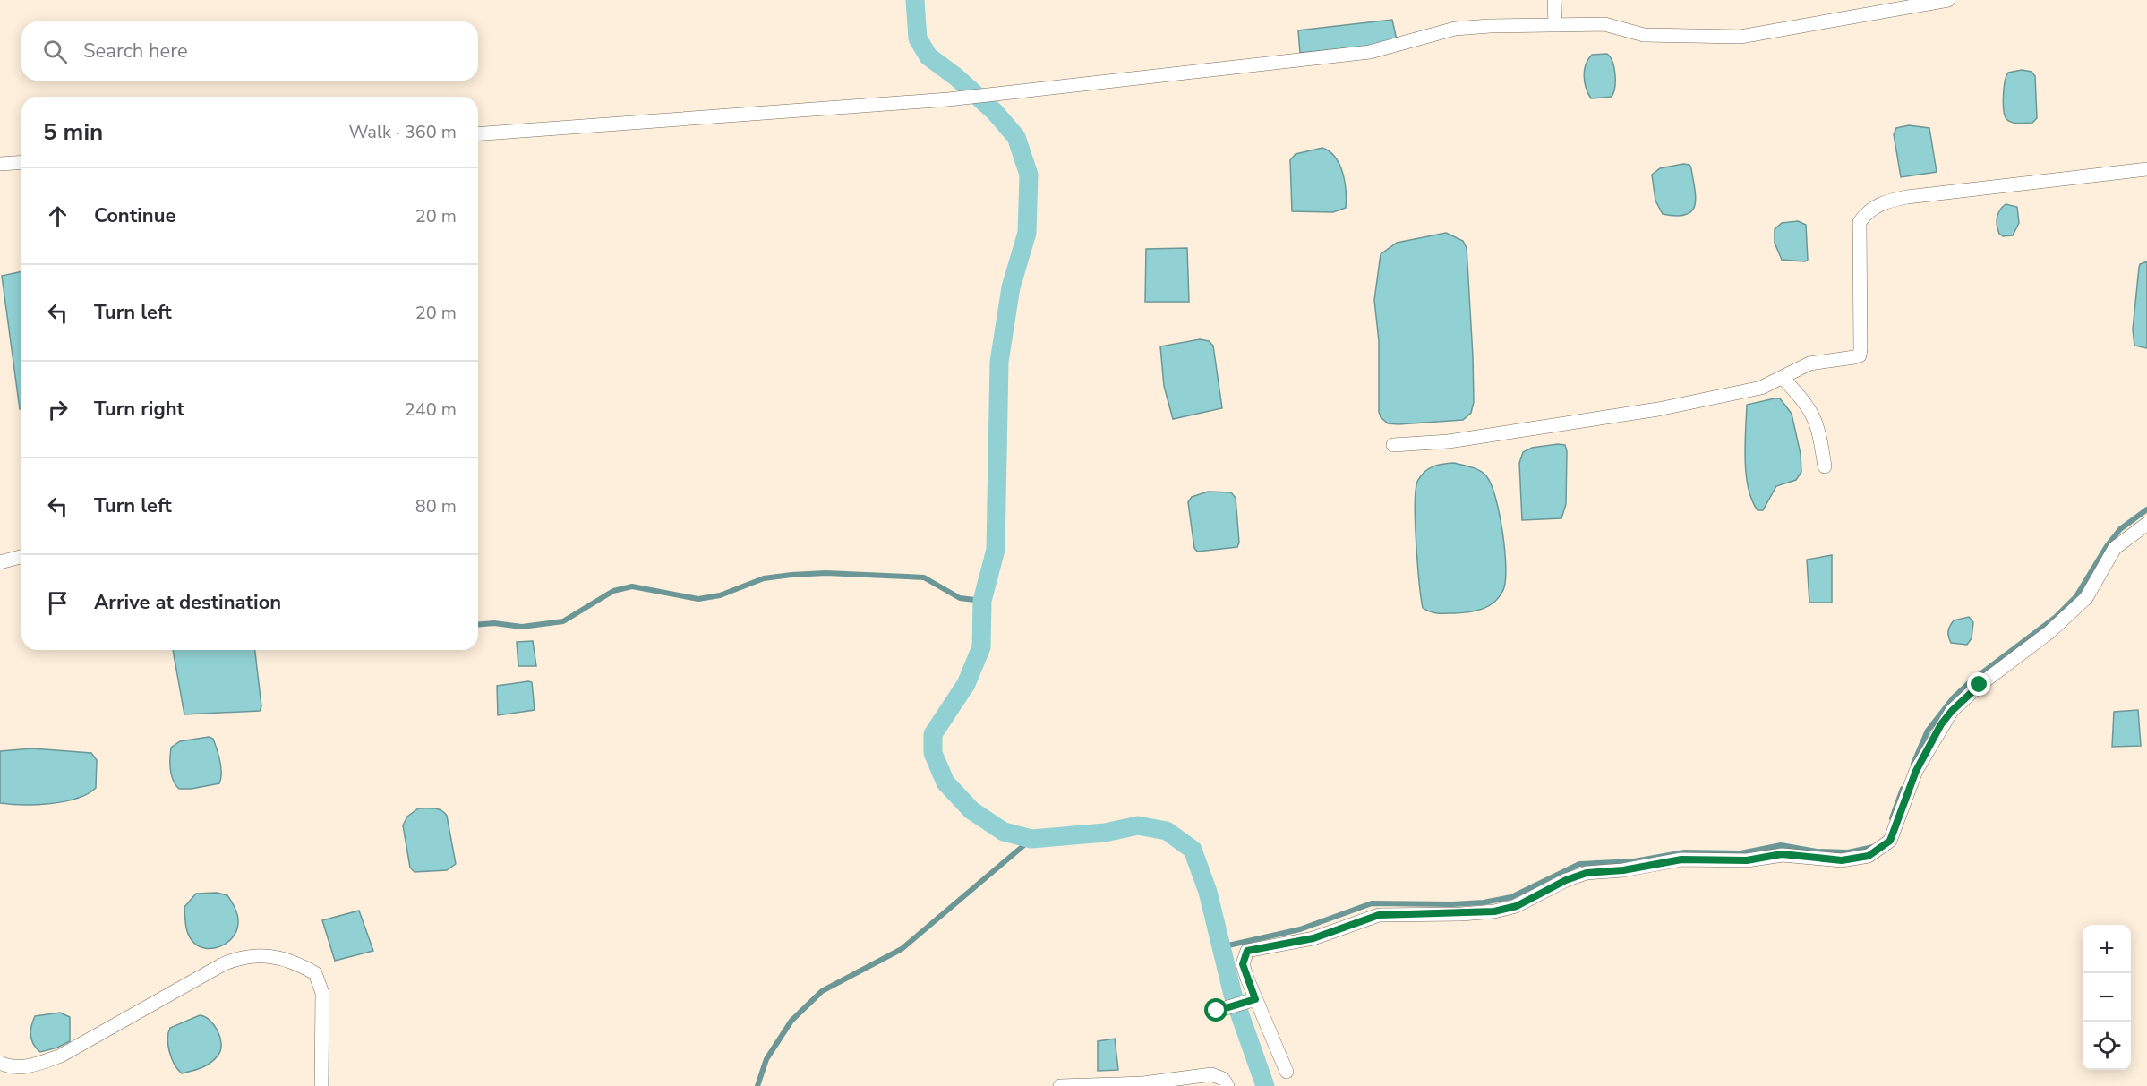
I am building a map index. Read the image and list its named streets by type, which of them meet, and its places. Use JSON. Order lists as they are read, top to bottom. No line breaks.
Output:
{"page":{"search":"Search here","heading":["5 min","Walk · 360 m"],"list":[["Continue","20 m"],["Turn left","20 m"],["Turn right","240 m"],["Turn left","80 m"],"Arrive at destination"],"map_buttons":["+","−"]}}
